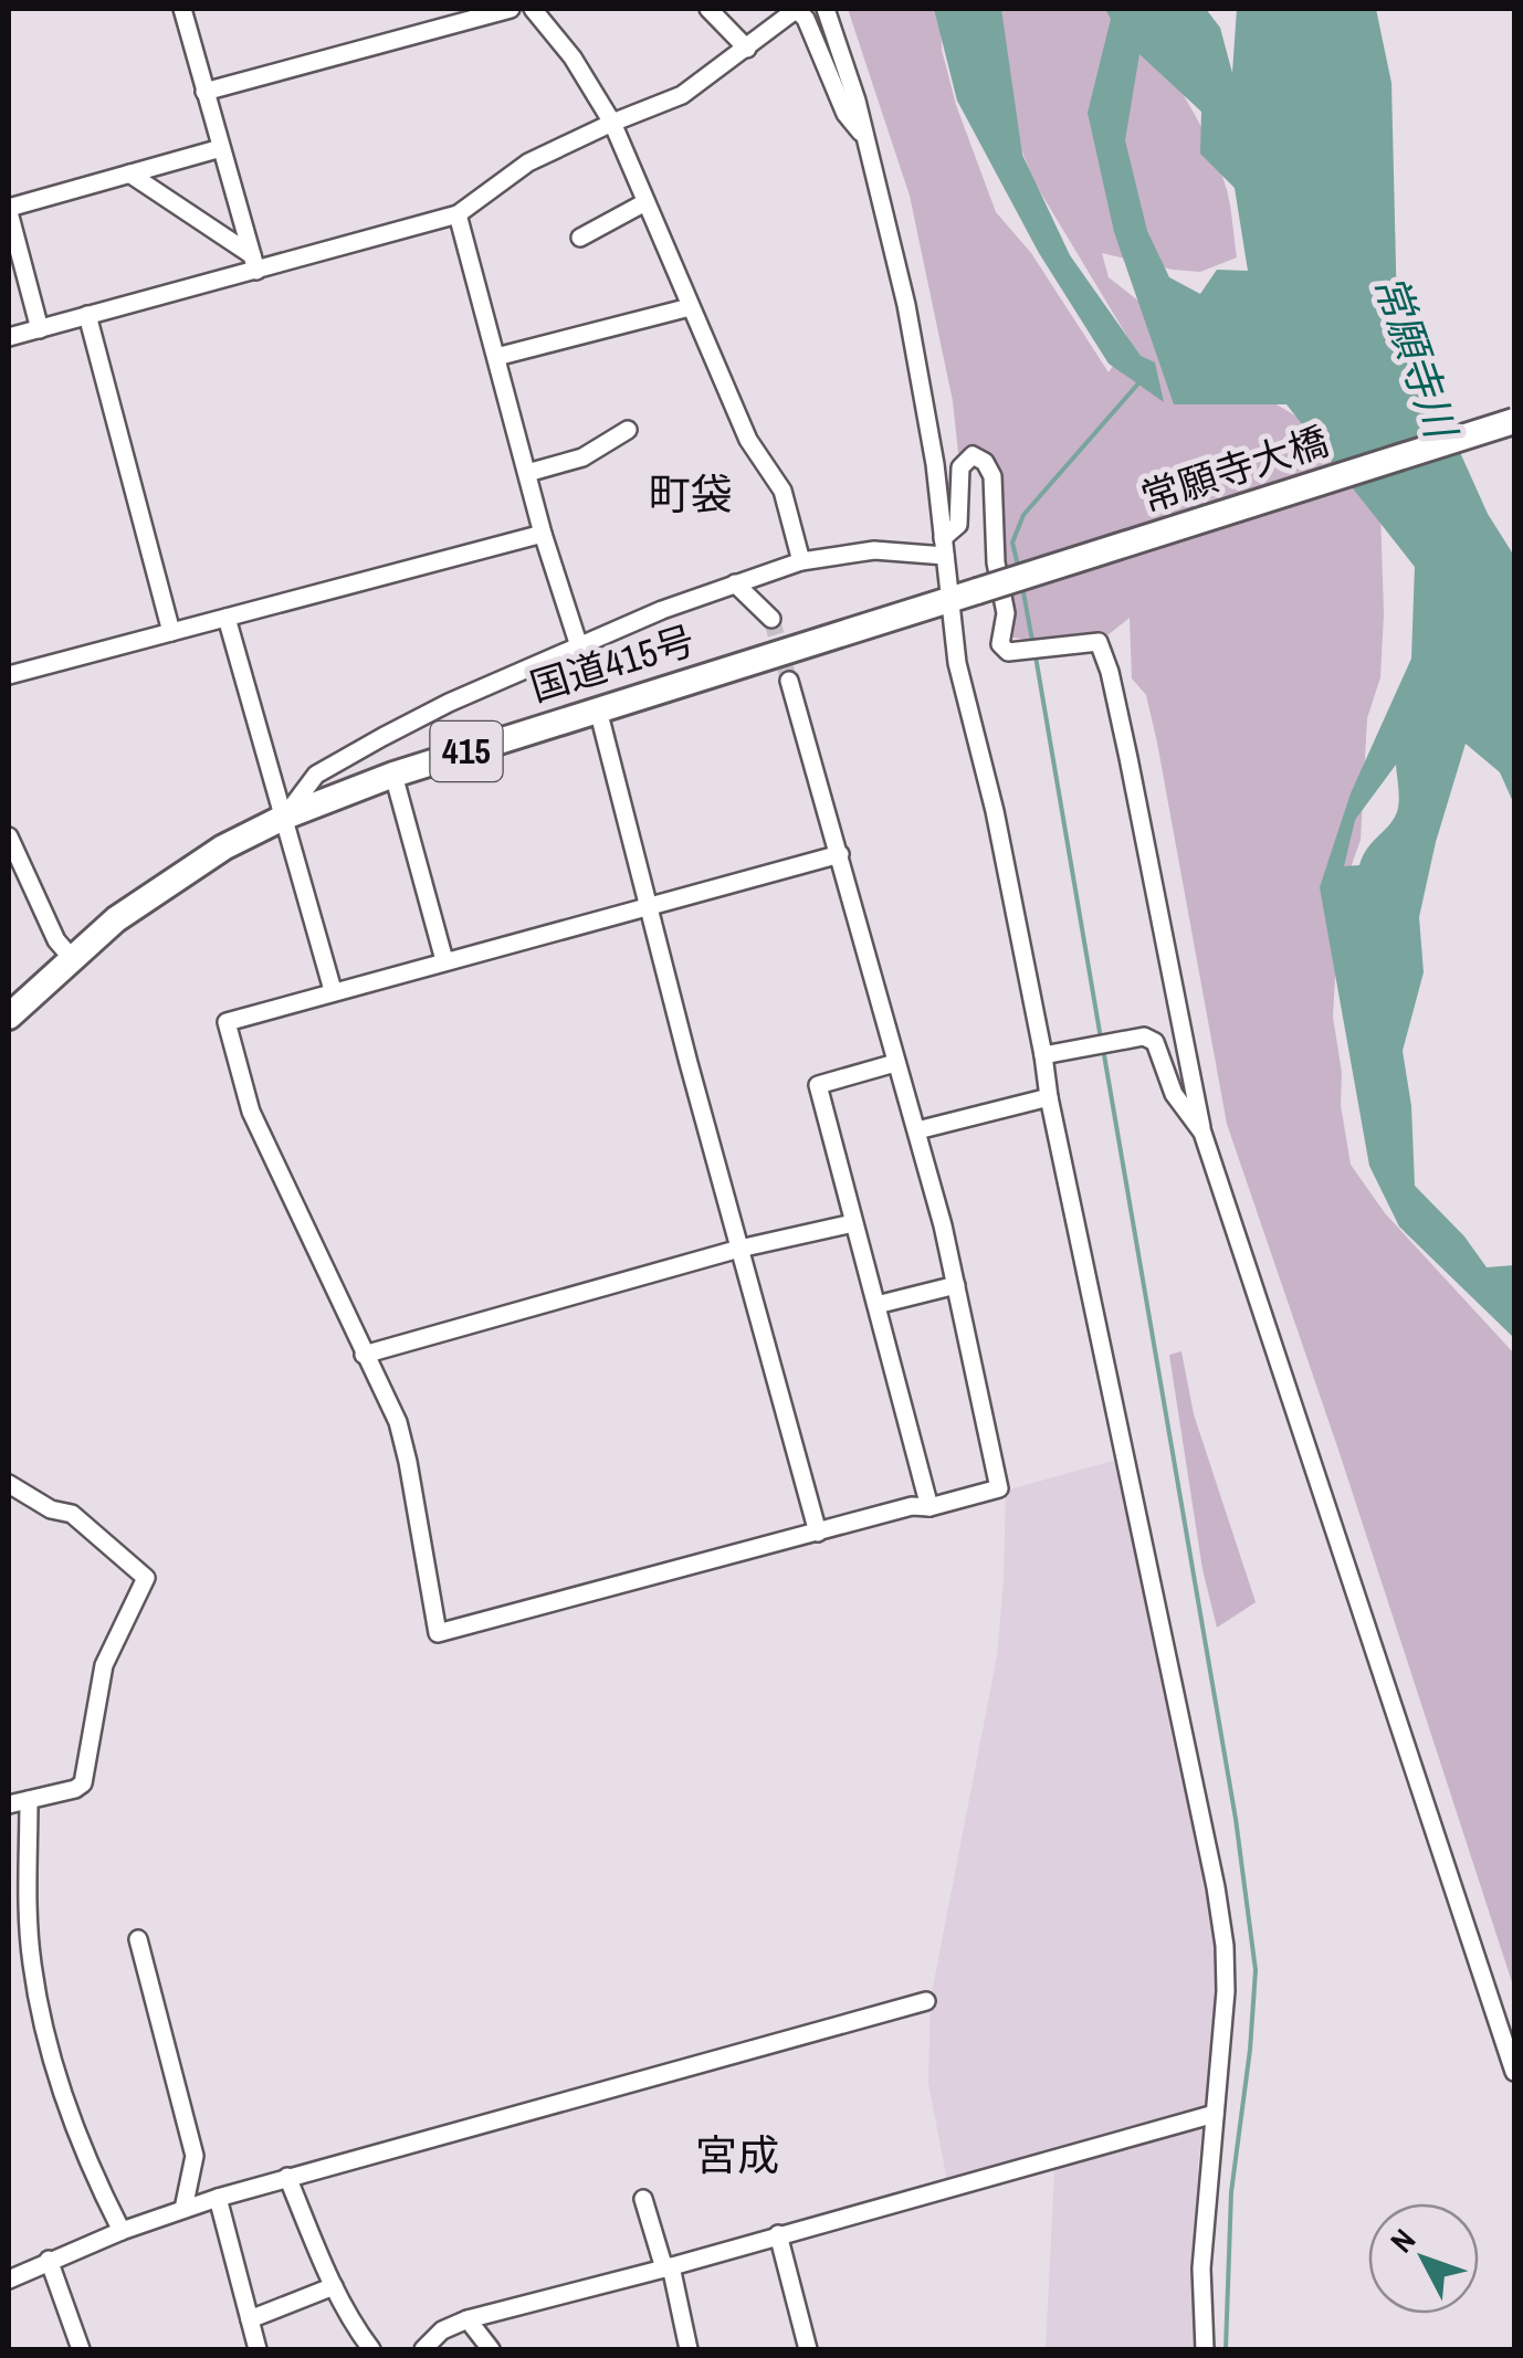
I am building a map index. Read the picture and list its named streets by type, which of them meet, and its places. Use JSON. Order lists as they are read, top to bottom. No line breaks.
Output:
{"streets":{"highway":["常願寺大橋","国道415号","415"]},"crossings":[["常願寺大橋","国道415号"]],"districts":["町袋","宮成"],"water":["常願寺川"],"north":"top left"}
